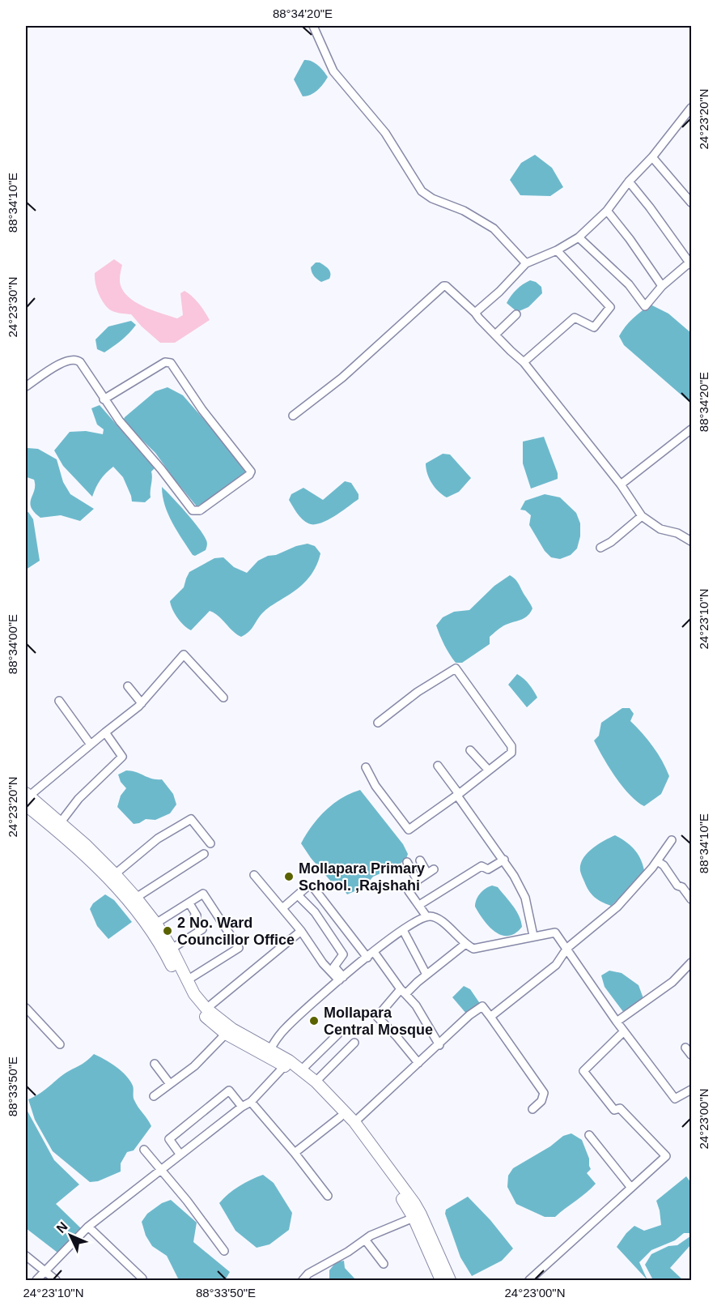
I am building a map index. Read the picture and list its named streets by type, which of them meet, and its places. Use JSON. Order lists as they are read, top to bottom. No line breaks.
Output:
{"places":["Mollapara Primary School. ,Rajshahi","2 No. Ward Councillor Office","Mollapara Central Mosque"],"north":"top left","coordinates":["88°34'20\"E","24°23'20\"N","88°34'10\"E","24°23'30\"N","24°23'10\"N","88°34'00\"E","88°33'50\"E","24°23'00\"N"]}
